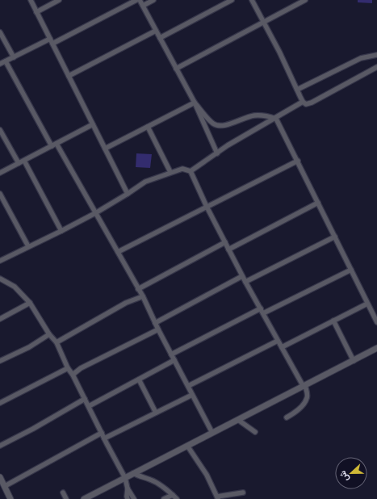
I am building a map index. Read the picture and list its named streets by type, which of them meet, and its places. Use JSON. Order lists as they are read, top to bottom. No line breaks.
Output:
{"north":"left"}
